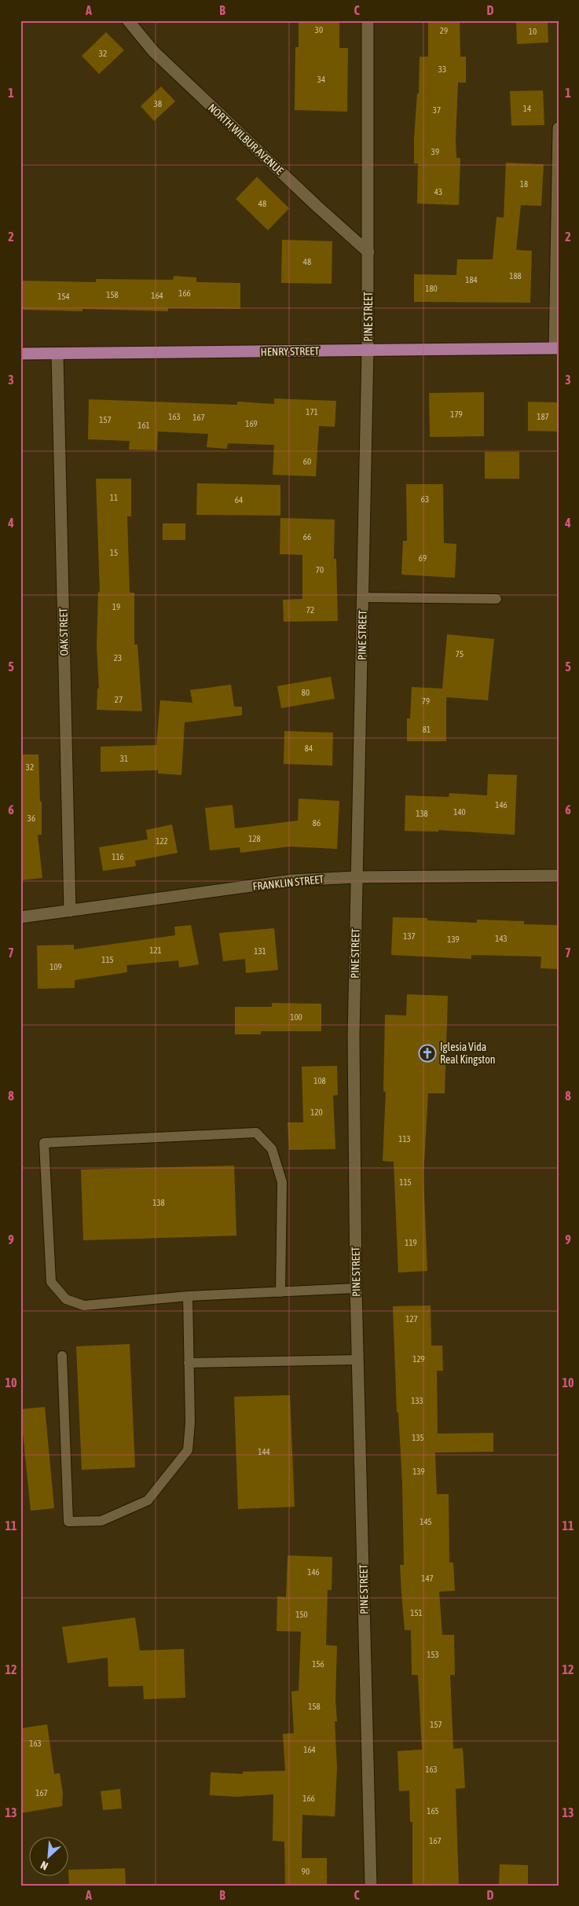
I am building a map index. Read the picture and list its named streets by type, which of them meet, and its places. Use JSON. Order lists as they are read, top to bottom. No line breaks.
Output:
{"streets":{"main road":["HENRY STREET"],"street":["NORTH WILBUR AVENUE","PINE STREET","OAK STREET","FRANKLIN STREET"]},"crossings":[["NORTH WILBUR AVENUE","PINE STREET"],["PINE STREET","HENRY STREET"],["PINE STREET","FRANKLIN STREET"],["HENRY STREET","OAK STREET"],["OAK STREET","FRANKLIN STREET"]],"places":{"church":["Iglesia Vida Real Kingston"]},"house_numbers":["30","29","10","32","33","34","38","14","37","39","18","43","48","48","188","184","180","166","158","164","154","171","179","163","187","167","157","169","161","60","11","63","64","66","15","69","70","19","72","75","23","80","27","79","81","84","31","32","146","140","138","36","86","128","122","116","137","143","139","121","131","115","109","100","108","120","113","115","138","119","127","129","133","135","144","139","145","146","147","151","150","153","156","158","157","163","164","163","167","166","165","167","90"],"north":"bottom left","grid":{"columns":["A","B","C","D"],"rows":["1","2","3","4","5","6","7","8","9","10","11","12","13"]}}
